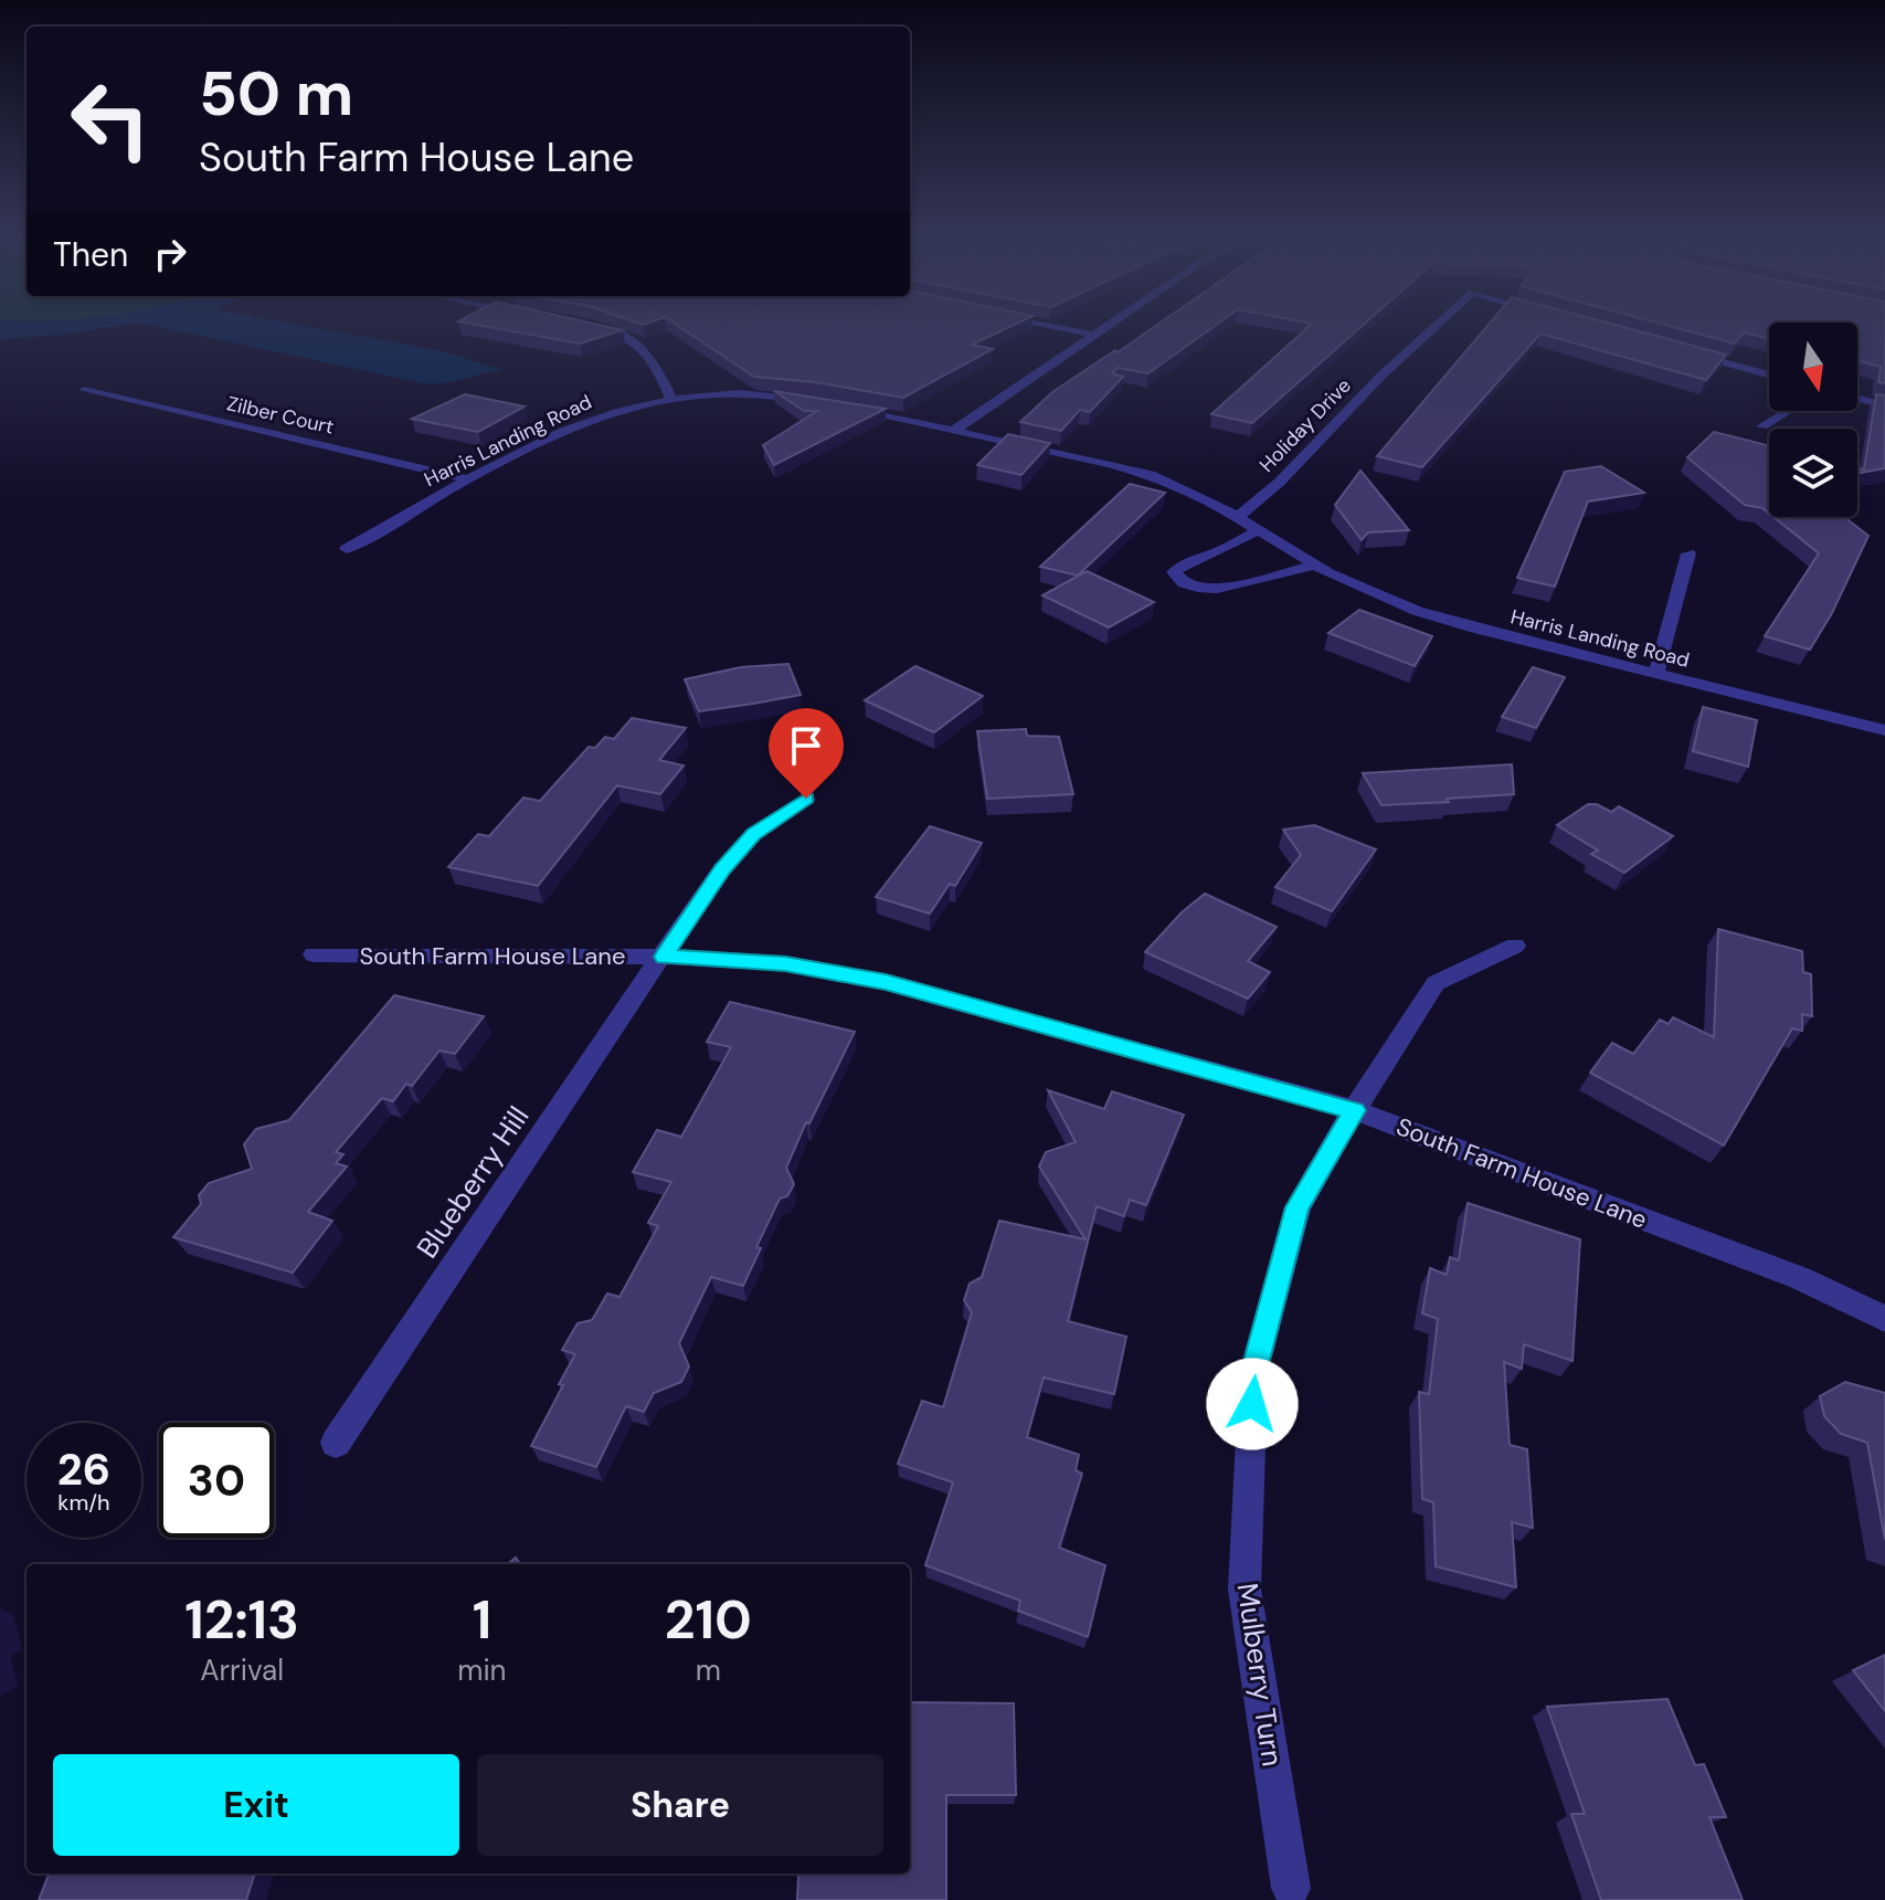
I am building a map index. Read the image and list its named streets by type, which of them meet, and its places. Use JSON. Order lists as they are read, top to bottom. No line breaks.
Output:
{"streets":{"street":["Zilber Court","Holiday Drive","Harris Landing Road","South Farm House Lane","Blueberry Hill","Mulberry Turn"]},"crossings":[["Zilber Court","Harris Landing Road"],["Holiday Drive","Harris Landing Road"],["South Farm House Lane","Blueberry Hill"],["South Farm House Lane","Mulberry Turn"]],"north":"bottom","page":{"turn":["50 m","South Farm House Lane"],"then":"Then","speed":"26 km/h","limit":"30","eta":["12:13","Arrival","1","min","210","m"],"buttons":["Exit","Share"]}}
